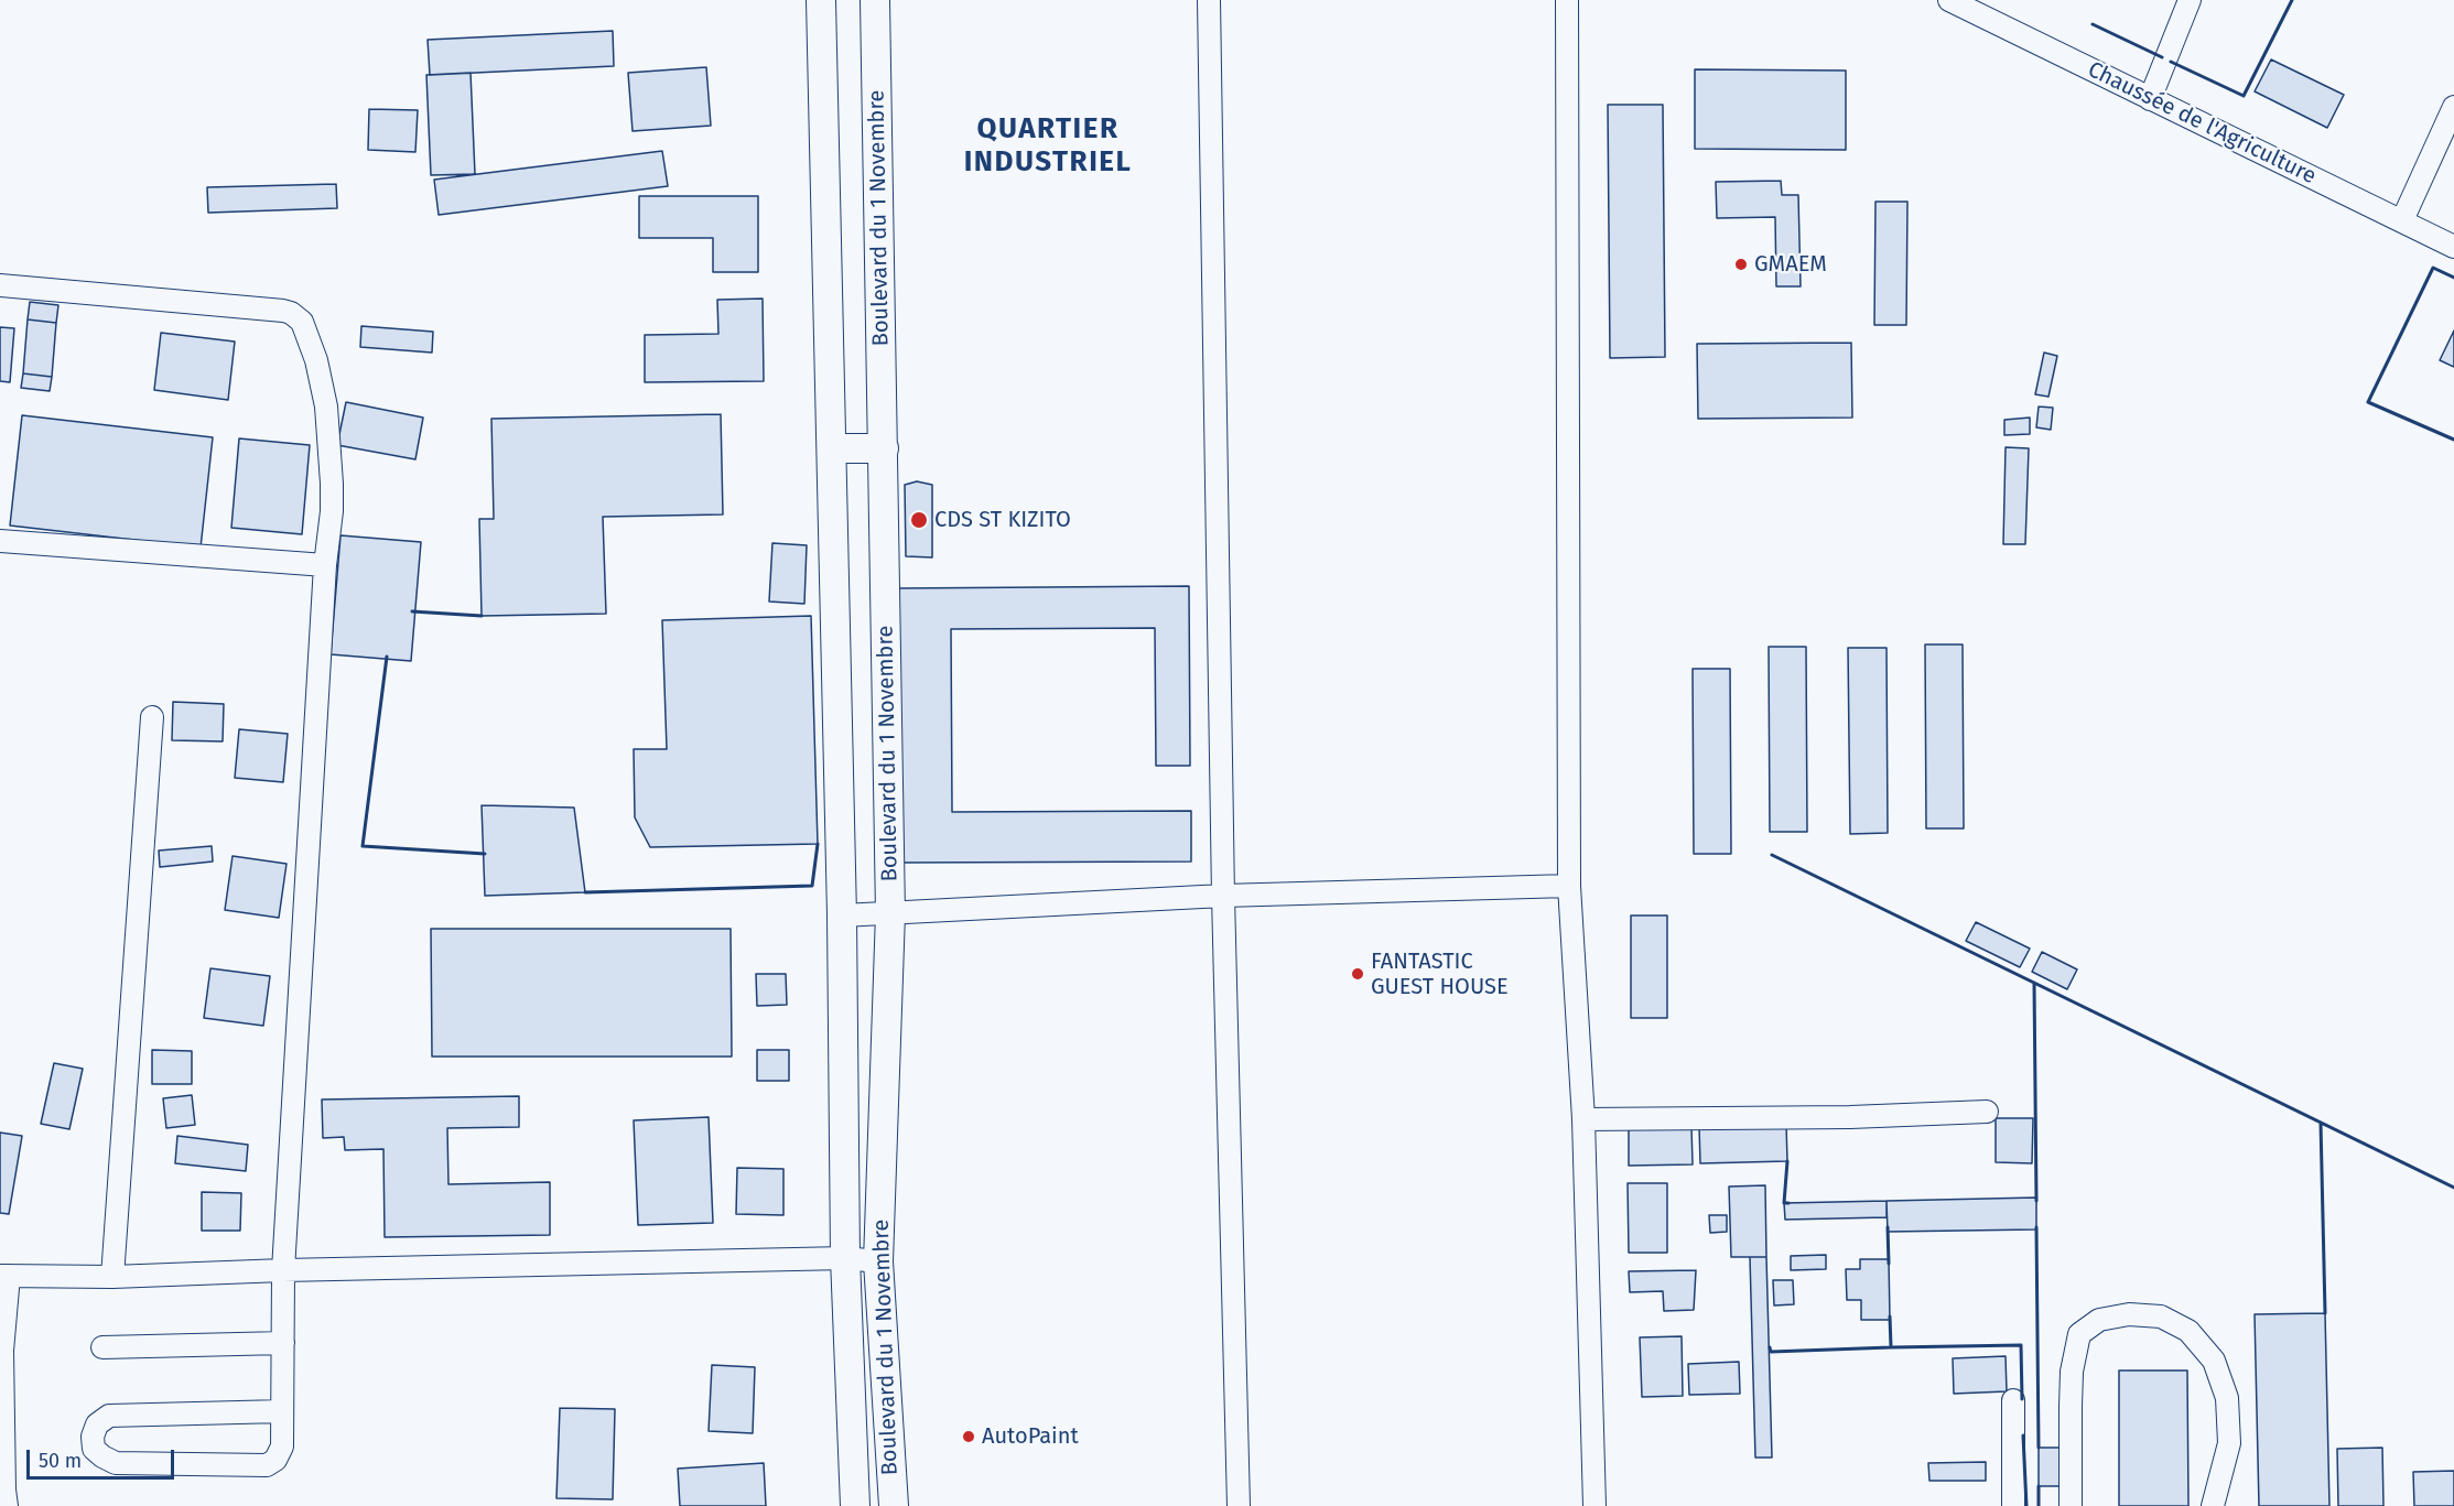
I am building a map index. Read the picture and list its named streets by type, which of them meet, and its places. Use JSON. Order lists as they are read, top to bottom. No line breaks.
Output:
{"streets":{"main road":["Boulevard du 1 Novembre"],"street":["Chaussée de l'Agriculture"]},"districts":["QUARTIER INDUSTRIEL"],"places":["GMAEM","CDS ST KIZITO","FANTASTIC GUEST HOUSE","AutoPaint"],"scale_bar":"50 m"}
